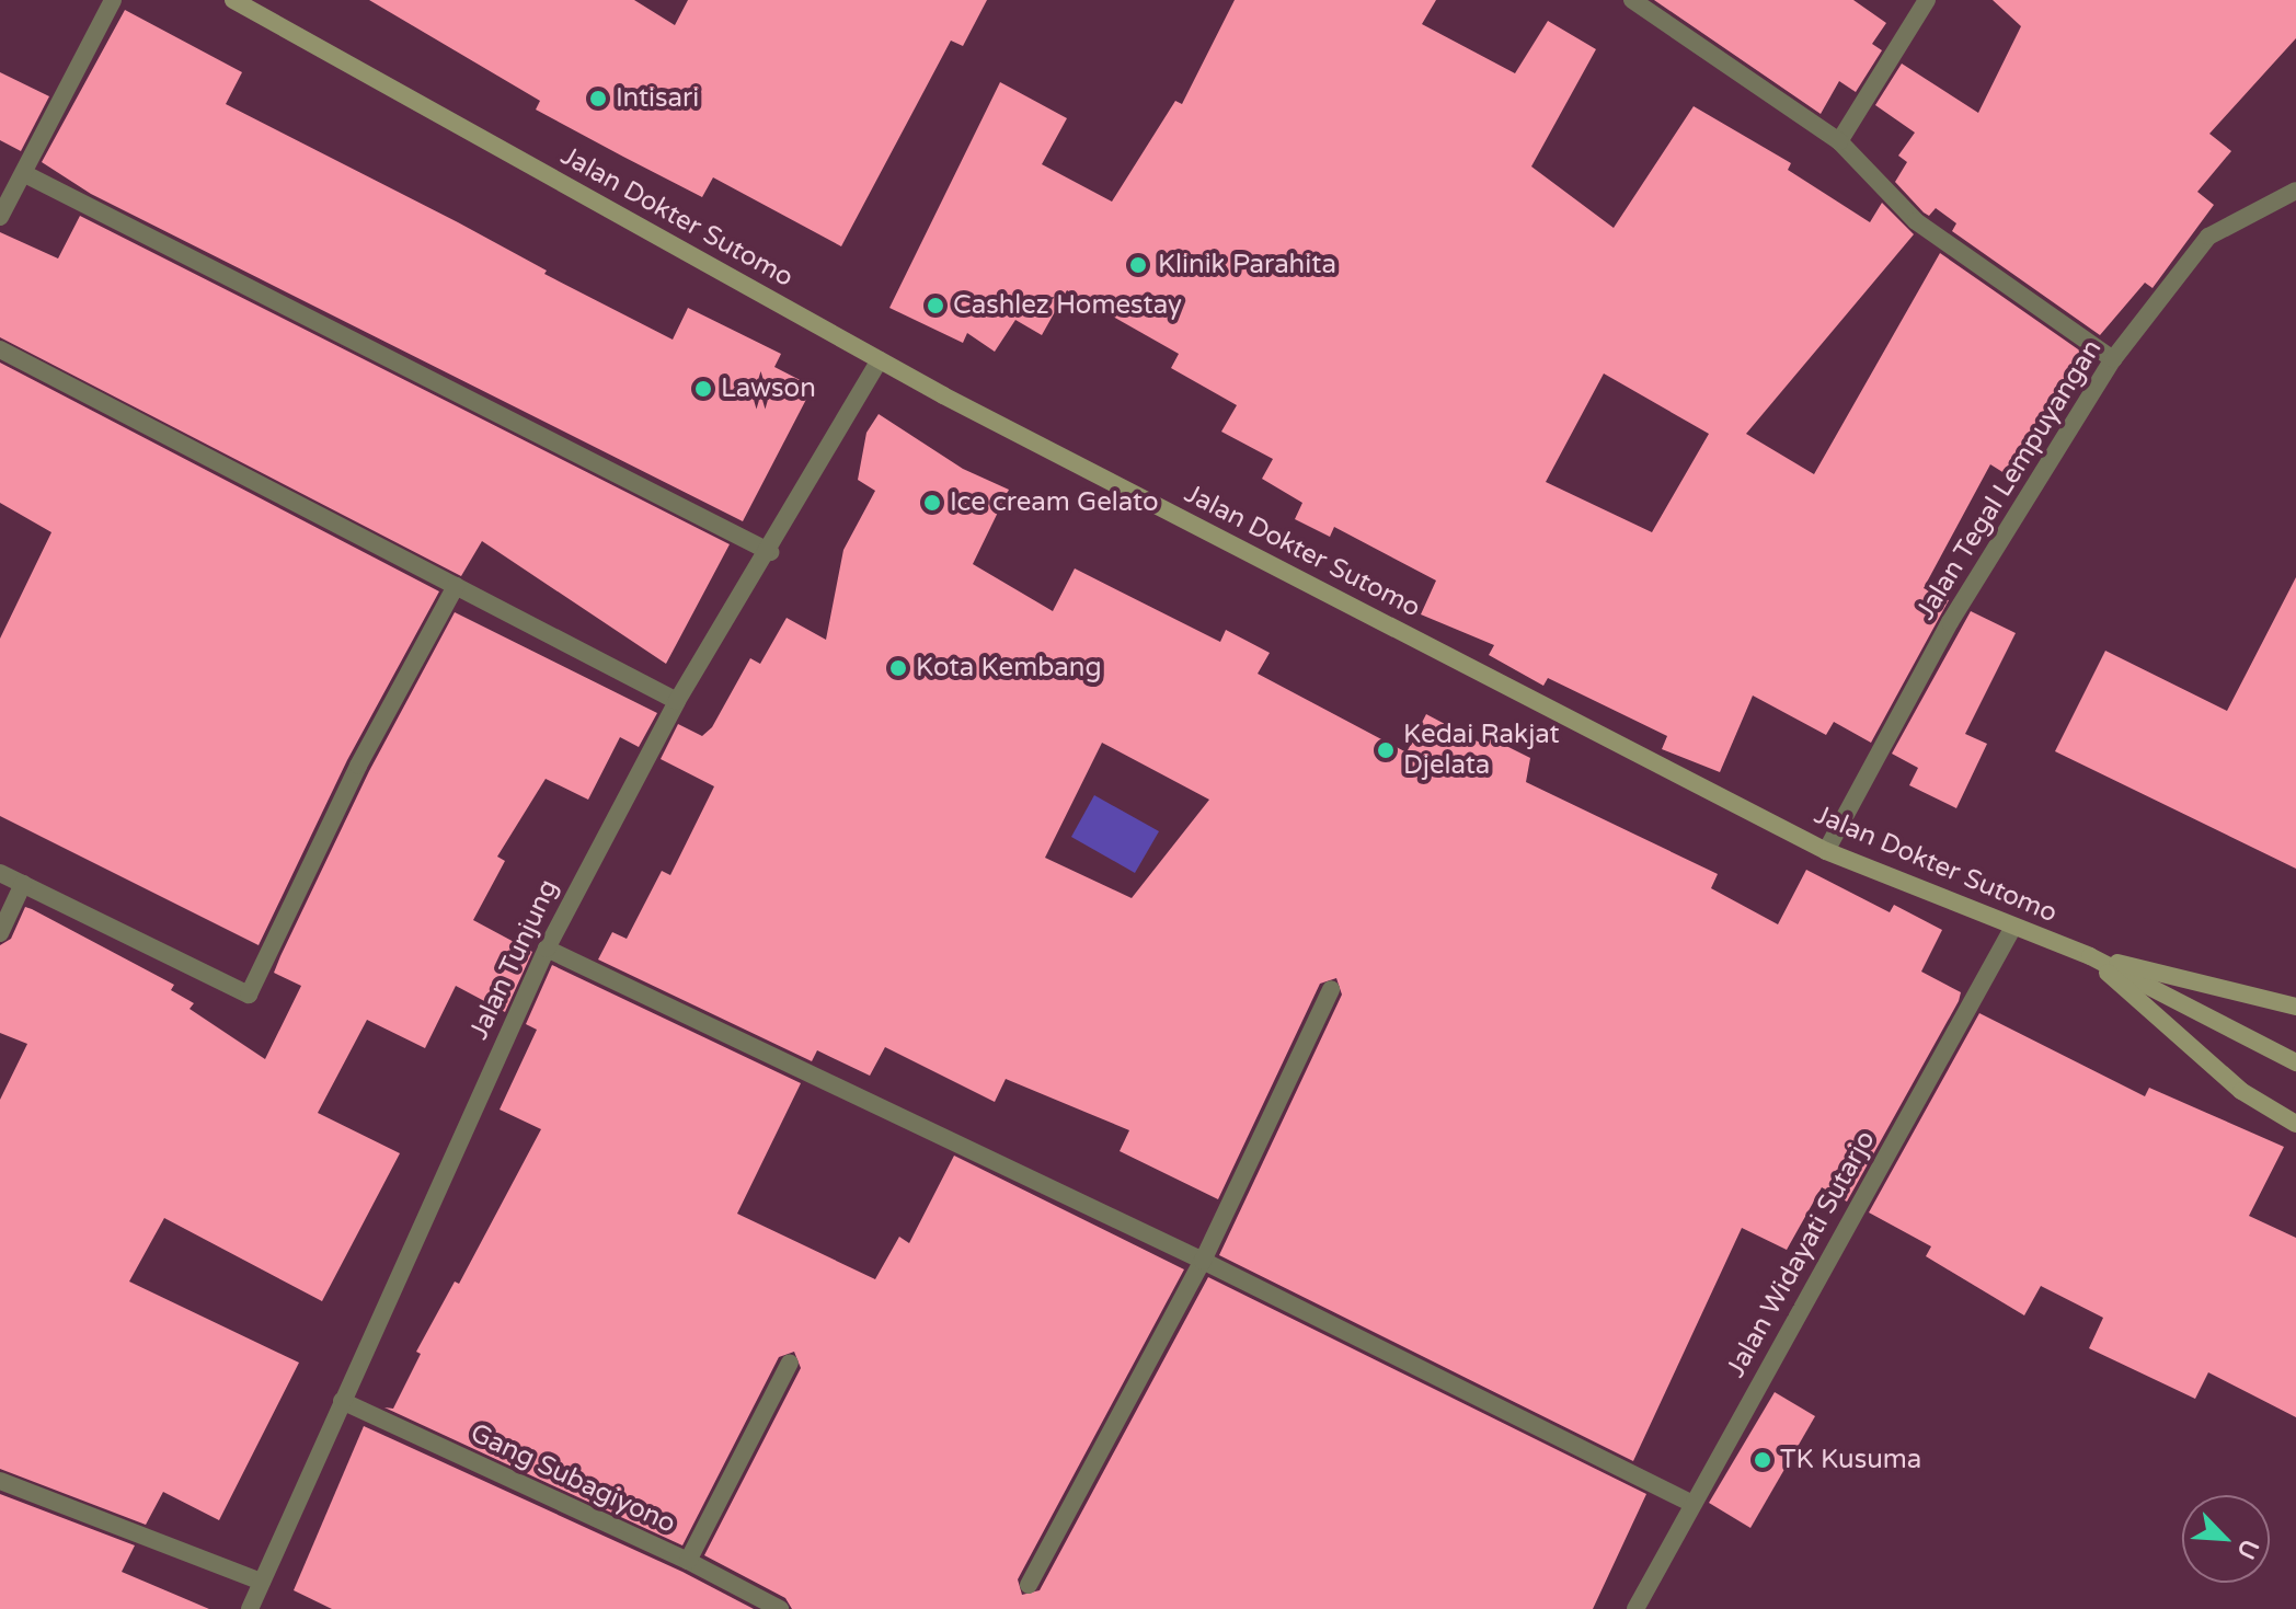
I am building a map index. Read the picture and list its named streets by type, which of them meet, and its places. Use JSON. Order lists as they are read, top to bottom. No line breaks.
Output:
{"streets":{"main road":["Jalan Dokter Sutomo"],"street":["Jalan Tegal Lempuyangan","Jalan Tunjung","Jalan Widayati Sutarjo","Gang Subagiyono"]},"crossings":[["Jalan Dokter Sutomo","Jalan Tegal Lempuyangan"],["Jalan Dokter Sutomo","Jalan Tunjung"],["Jalan Dokter Sutomo","Jalan Widayati Sutarjo"],["Jalan Tunjung","Gang Subagiyono"]],"places":["Intisari","Klinik Parahita","Cashlez Homestay","Lawson","Ice cream Gelato","Kota Kembang","Kedai Rakjat Djelata","TK Kusuma"],"north":"bottom right"}
